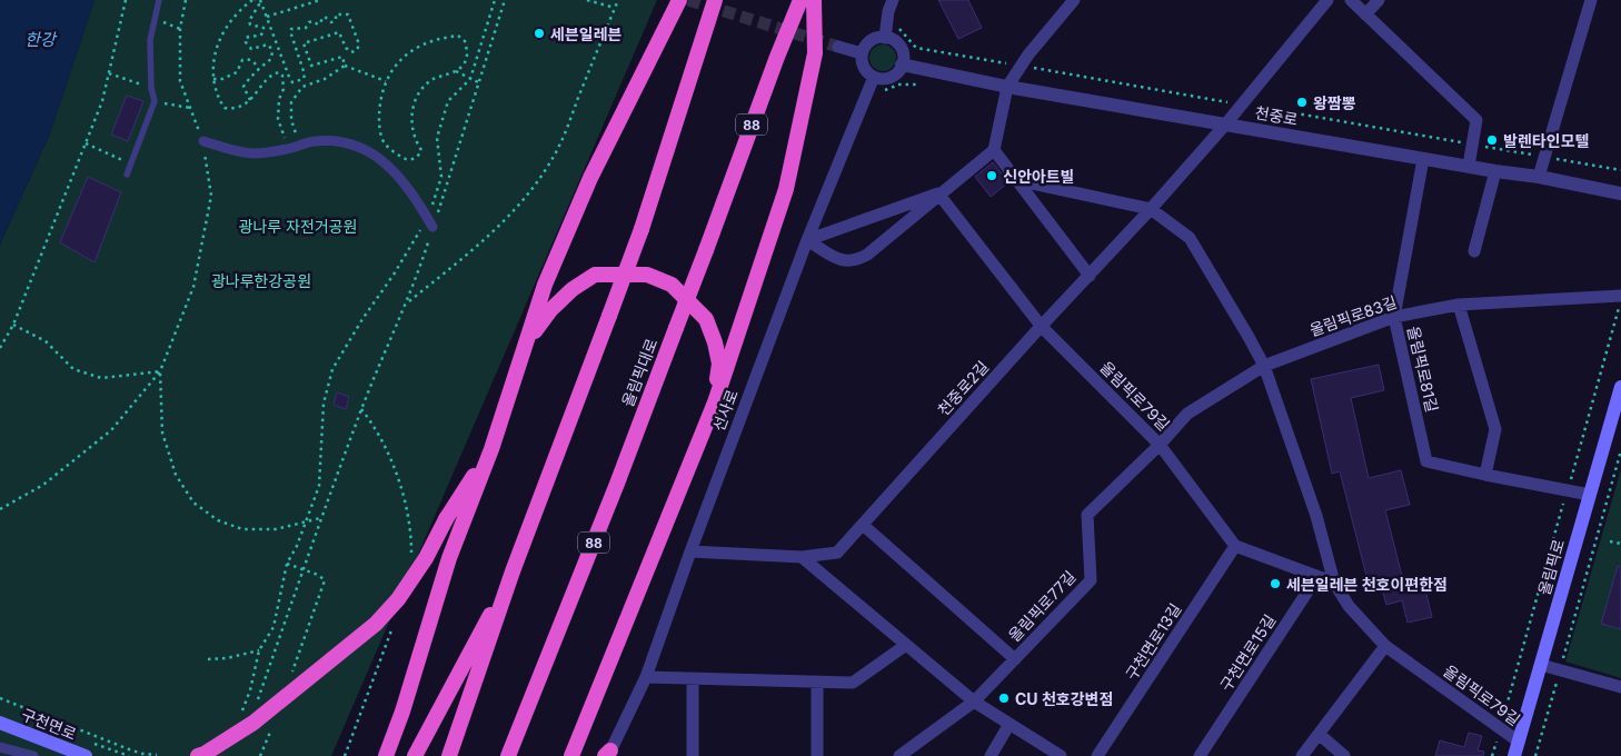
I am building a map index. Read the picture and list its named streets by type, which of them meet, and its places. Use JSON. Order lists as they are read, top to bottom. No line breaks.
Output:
{"streets":{"highway":["88","올림픽대로"],"main road":["올림픽로","구천면로"],"street":["천중로","올림픽로83길","올림픽로81길","천중로2길","올림픽로79길","선사로","올림픽로77길","구천면로13길","구천면로15길"]},"crossings":[["천중로","올림픽로81길"],["천중로","천중로2길"],["천중로","선사로"],["올림픽로83길","올림픽로81길"],["올림픽로83길","올림픽로79길"],["올림픽로83길","올림픽로77길"],["올림픽로81길","올림픽로"],["천중로2길","올림픽로79길"],["천중로2길","선사로"],["올림픽로79길","올림픽로"],["올림픽로79길","올림픽로77길"],["올림픽로79길","구천면로13길"],["올림픽로79길","구천면로15길"]],"water":["한강"],"parks":["광나루 자전거공원","광나루한강공원"],"places":["세븐일레븐","왕짬뽕","발렌타인모텔","신안아트빌","세븐일레븐 천호이편한점","CU 천호강변점"]}
